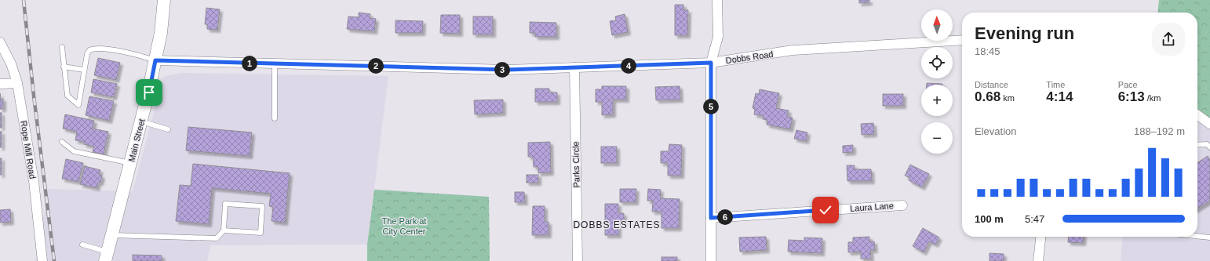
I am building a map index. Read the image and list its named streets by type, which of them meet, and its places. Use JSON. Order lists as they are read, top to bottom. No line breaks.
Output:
{"streets":{"main road":["Main Street"],"street":["Dobbs Road","Rope Mill Road","Parks Circle","Laura Lane"]},"crossings":[["Dobbs Road","Main Street"],["Dobbs Road","Parks Circle"]],"districts":["DOBBS ESTATES"],"parks":["The Park at City Center"],"north":"top","page":{"map_buttons":["+","−"],"heading":["Evening run","18:45"],"pins":["1","2","4","3","5","6"],"stats":[["Distance","0.68 km"],["Time","4:14"],["Pace","6:13 /km"]],"chart":["Elevation","188–192 m"],"list":[{"name":"100 m","note":"5:47"}]}}
